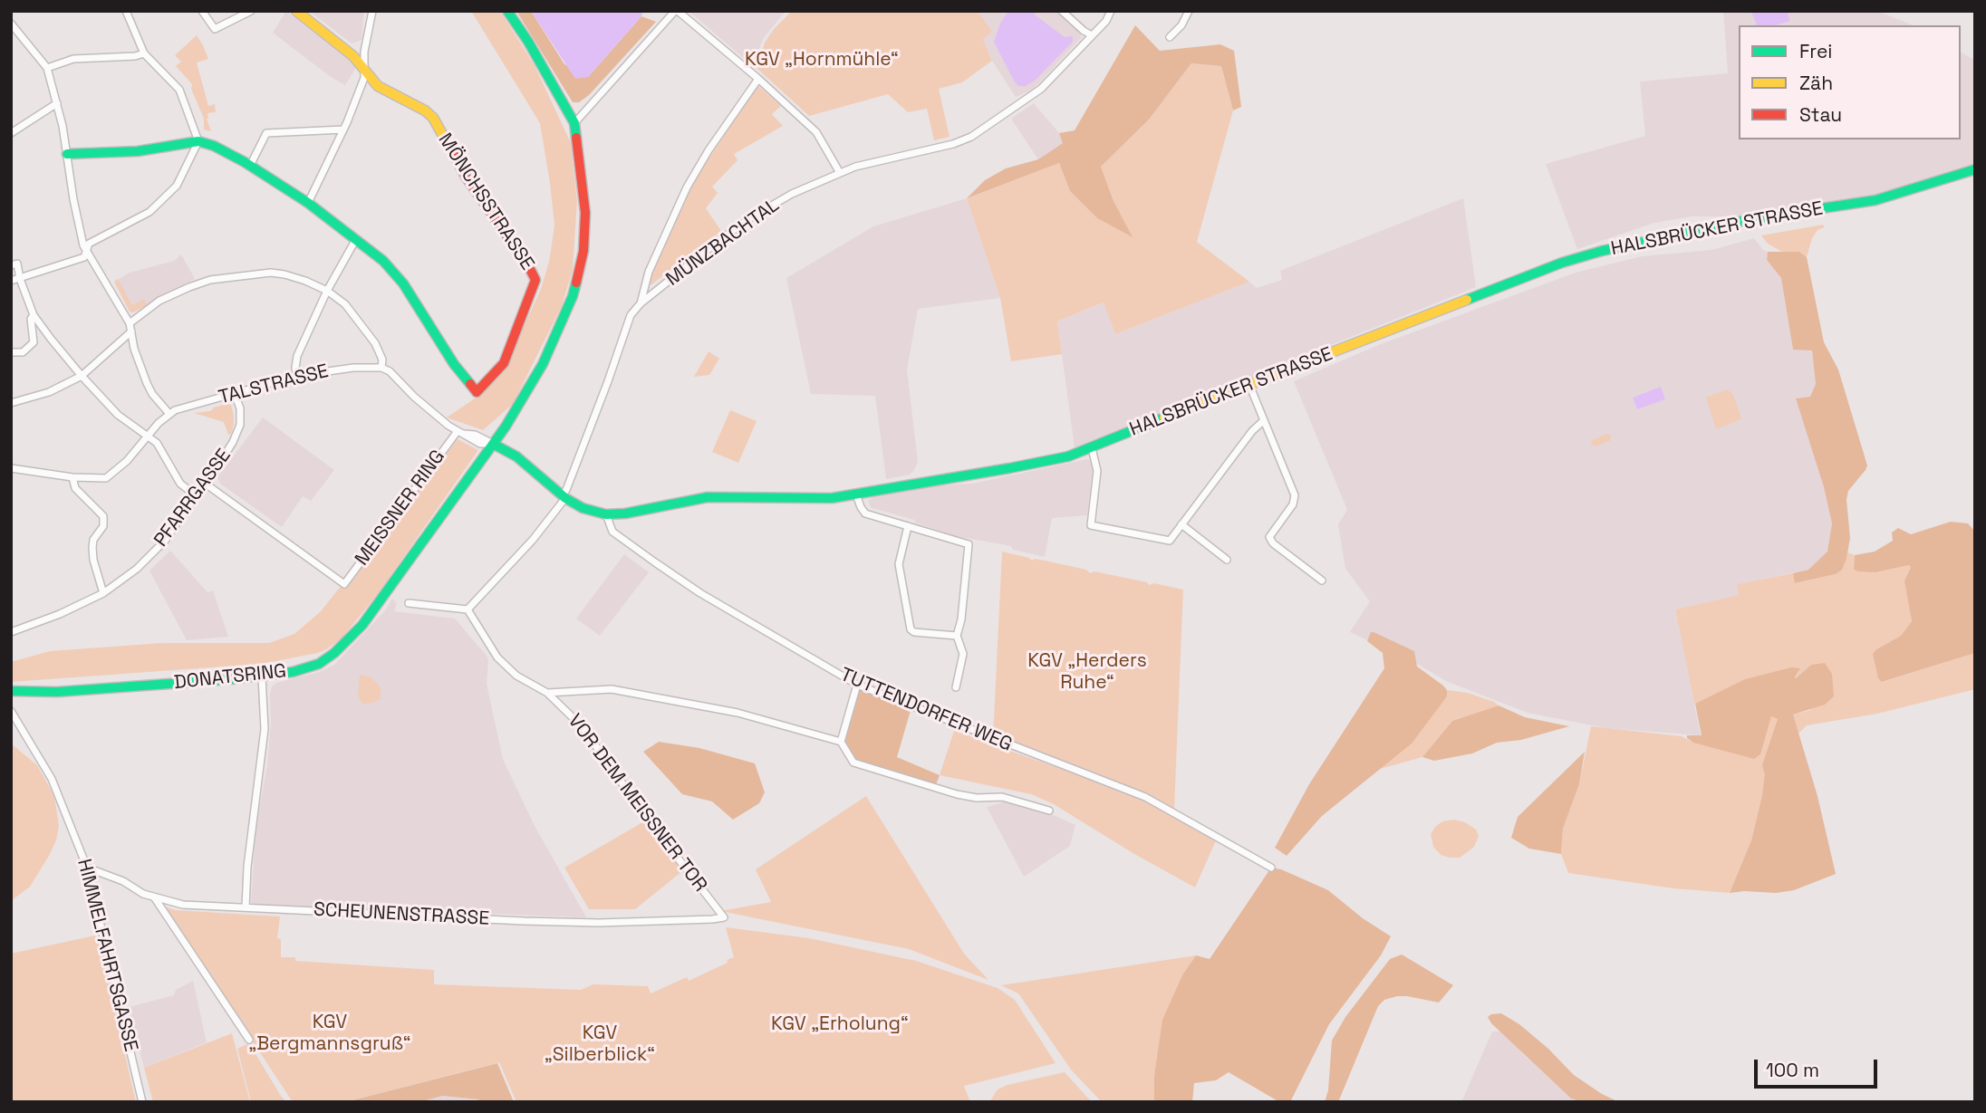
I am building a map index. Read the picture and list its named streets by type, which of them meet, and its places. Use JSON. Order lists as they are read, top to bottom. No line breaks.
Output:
{"streets":{"main road":["MÖNCHSSTRASSE","HALSBRÜCKER STRASSE","DONATSRING"],"street":["MÜNZBACHTAL","TALSTRASSE","PFARRGASSE","MEISSNER RING","TUTTENDORFER WEG","VOR DEM MEISSNER TOR","SCHEUNENSTRASSE","HIMMELFAHRTSGASSE"]},"crossings":[["HALSBRÜCKER STRASSE","MÜNZBACHTAL"],["HALSBRÜCKER STRASSE","DONATSRING"],["HALSBRÜCKER STRASSE","TUTTENDORFER WEG"],["MÜNZBACHTAL","VOR DEM MEISSNER TOR"],["TALSTRASSE","PFARRGASSE"],["PFARRGASSE","MEISSNER RING"],["VOR DEM MEISSNER TOR","SCHEUNENSTRASSE"],["SCHEUNENSTRASSE","HIMMELFAHRTSGASSE"]],"parks":["KGV „Hornmühle“","KGV „Herders Ruhe“","KGV „Bergmannsgruß“","KGV „Erholung“","KGV „Silberblick“"],"legend":["Frei","Zäh","Stau"],"scale_bar":"100 m"}
